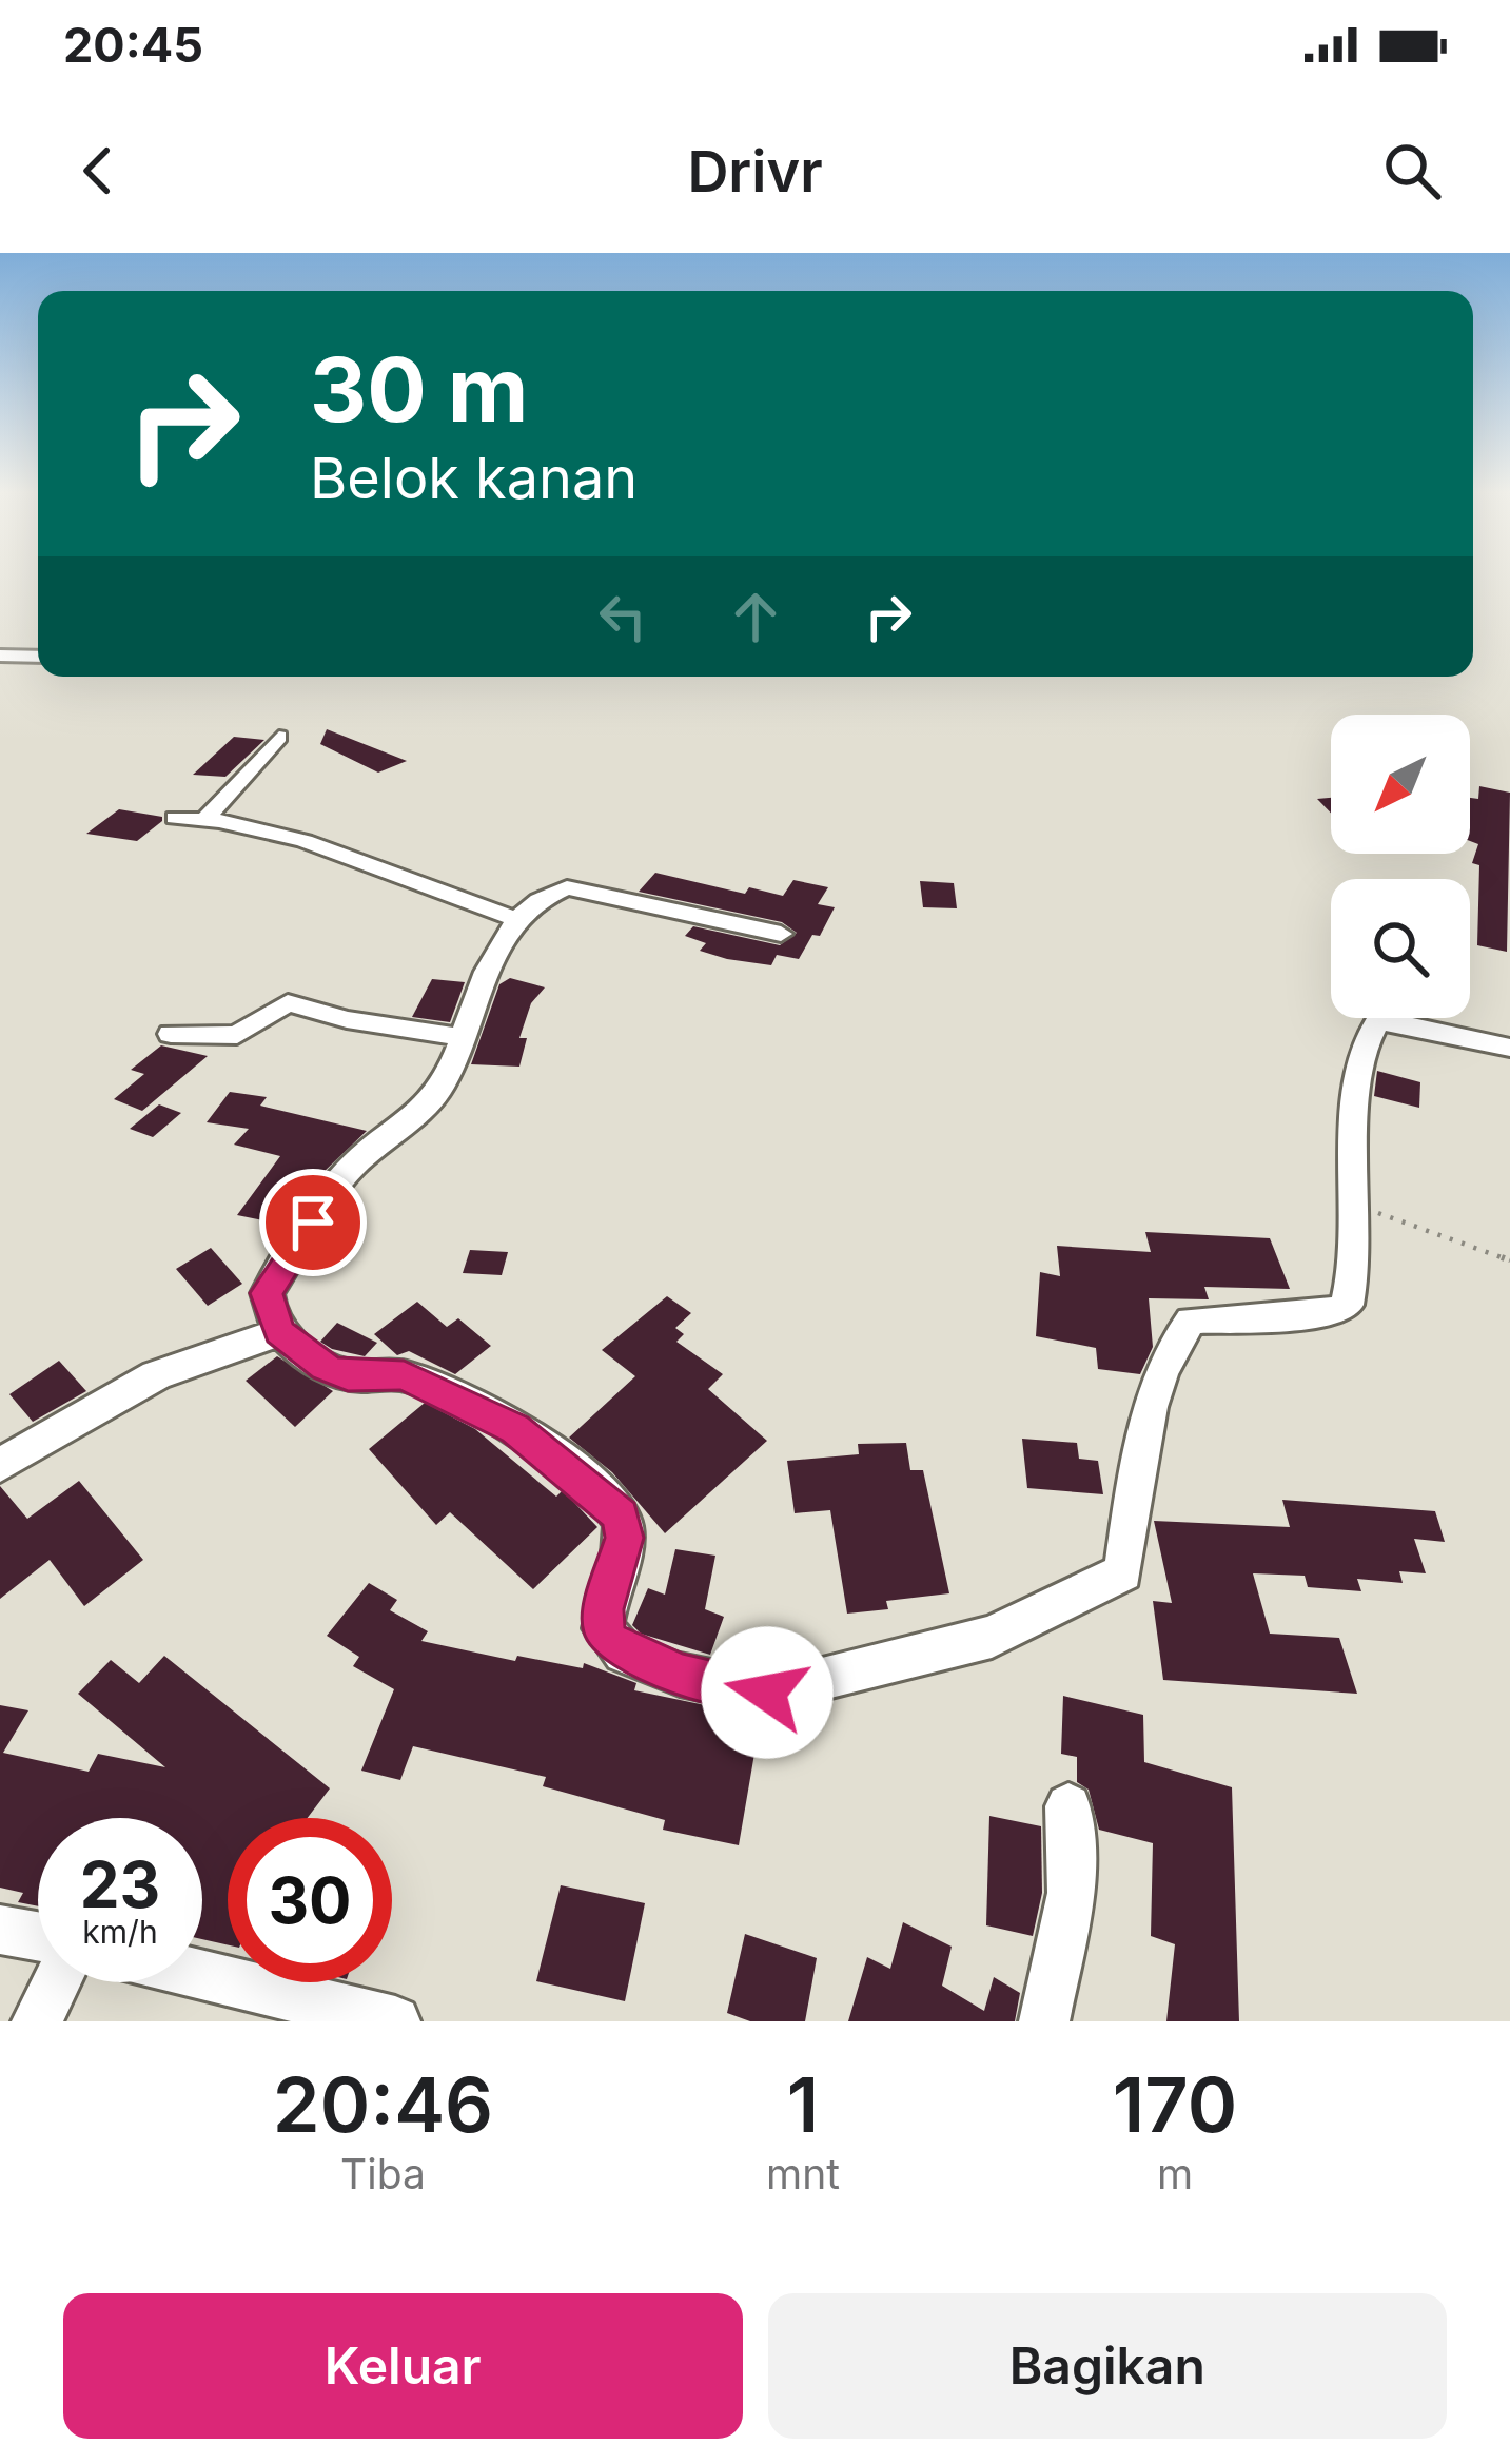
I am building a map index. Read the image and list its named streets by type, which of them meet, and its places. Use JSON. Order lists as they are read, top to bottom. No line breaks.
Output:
{"north":"bottom left","page":{"status":"20:45","header":"Drivr","turn":["30 m","Belok kanan"],"speed":"23 km/h","limit":"30","eta":["20:46","Tiba","1","mnt","170","m"],"buttons":["Keluar","Bagikan"]}}
